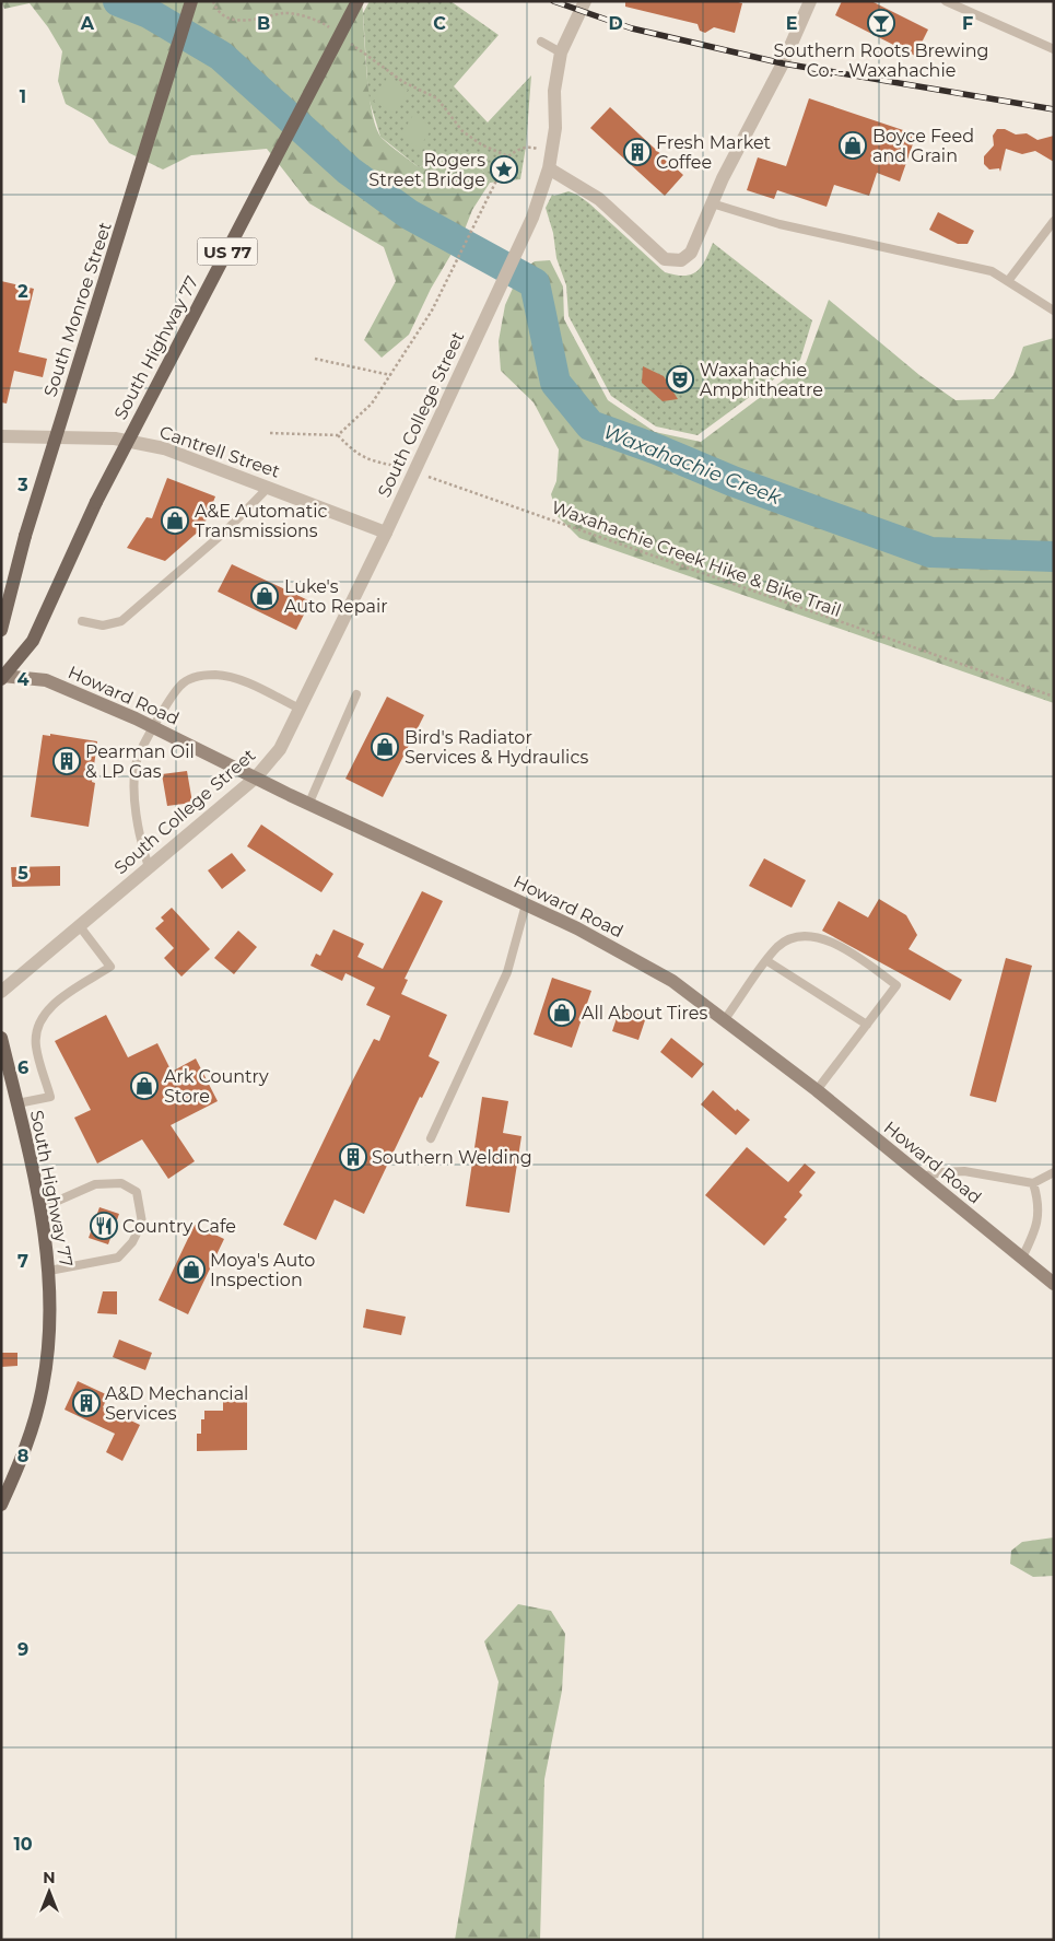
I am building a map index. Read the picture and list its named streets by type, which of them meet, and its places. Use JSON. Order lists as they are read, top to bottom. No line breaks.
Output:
{"streets":{"main road":["US 77","South Monroe Street","South Highway 77","Howard Road"],"street":["South College Street","Cantrell Street"],"path":["Waxahachie Creek Hike & Bike Trail"]},"crossings":[["South Highway 77","Howard Road"],["South College Street","Cantrell Street"],["South College Street","Waxahachie Creek Hike & Bike Trail"],["South College Street","Howard Road"]],"water":["Waxahachie Creek"],"places":{"bar":["Southern Roots Brewing Co. - Waxahachie"],"shop":["Boyce Feed and Grain","A&E Automatic Transmissions","Luke's Auto Repair","Bird's Radiator Services & Hydraulics","All About Tires","Ark Country Store","Moya's Auto Inspection"],"building":["Fresh Market Coffee","Pearman Oil & LP Gas","Southern Welding","A&D Mechancial Services"],"place":["Rogers Street Bridge"],"theatre":["Waxahachie Amphitheatre"],"restaurant":["Country Cafe"]},"north":"top","grid":{"columns":["A","B","C","D","E","F"],"rows":["1","2","3","4","5","6","7","8","9","10"]}}
